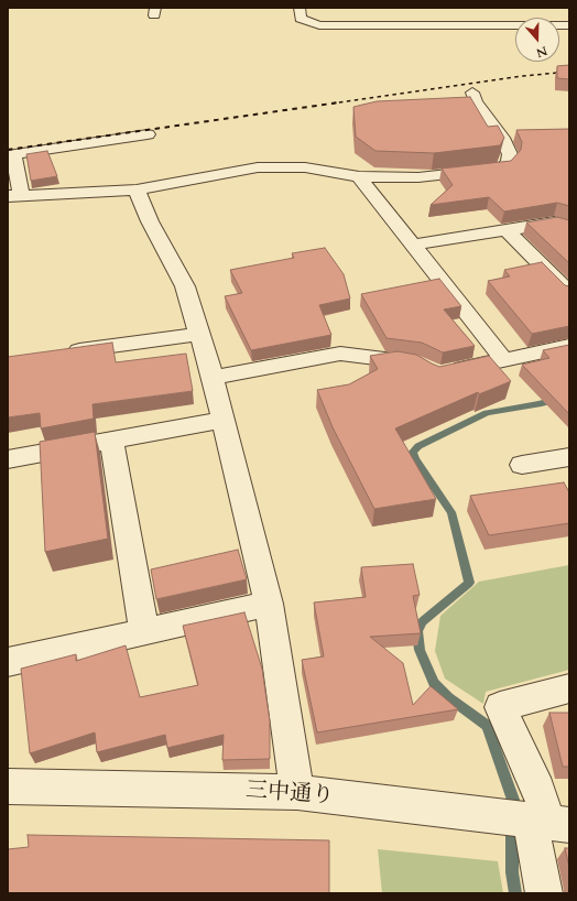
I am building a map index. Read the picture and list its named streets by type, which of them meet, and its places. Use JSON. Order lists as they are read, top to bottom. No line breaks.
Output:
{"streets":{"street":["三中通り"]},"north":"bottom"}
